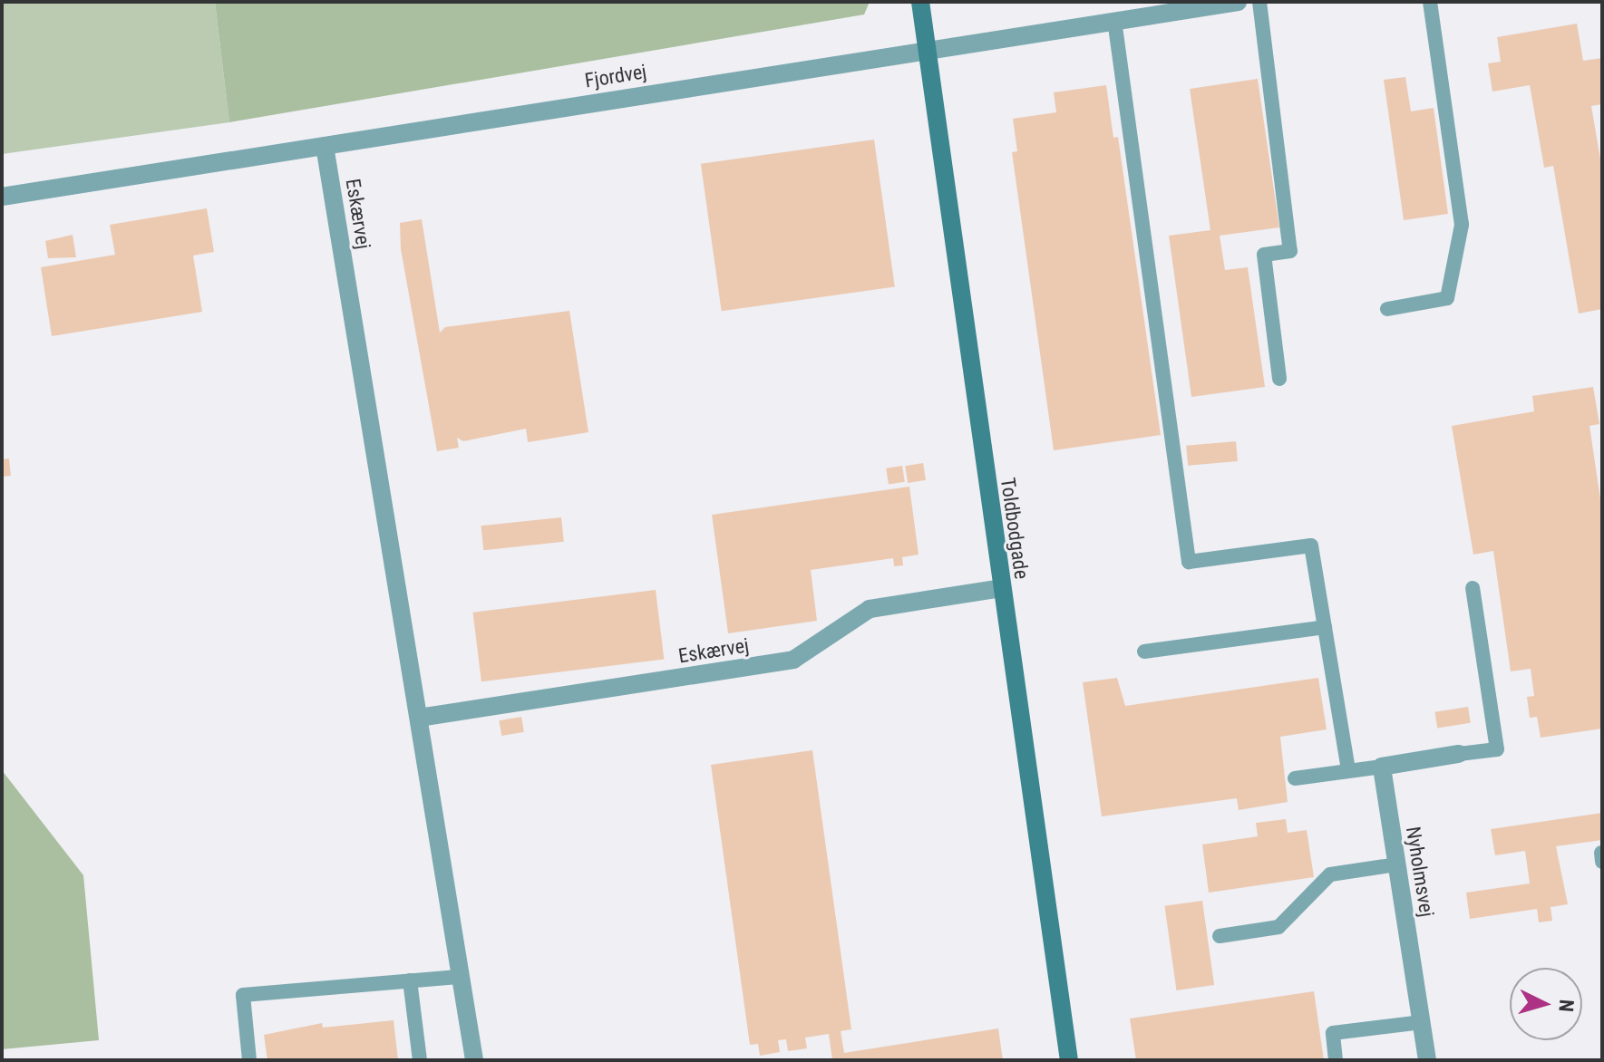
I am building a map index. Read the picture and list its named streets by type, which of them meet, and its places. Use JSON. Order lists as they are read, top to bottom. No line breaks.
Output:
{"streets":{"street":["Fjordvej","Eskærvej","Toldbodgade","Nyholmsvej"]},"crossings":[["Fjordvej","Eskærvej"],["Fjordvej","Toldbodgade"],["Eskærvej","Toldbodgade"]],"north":"right"}
